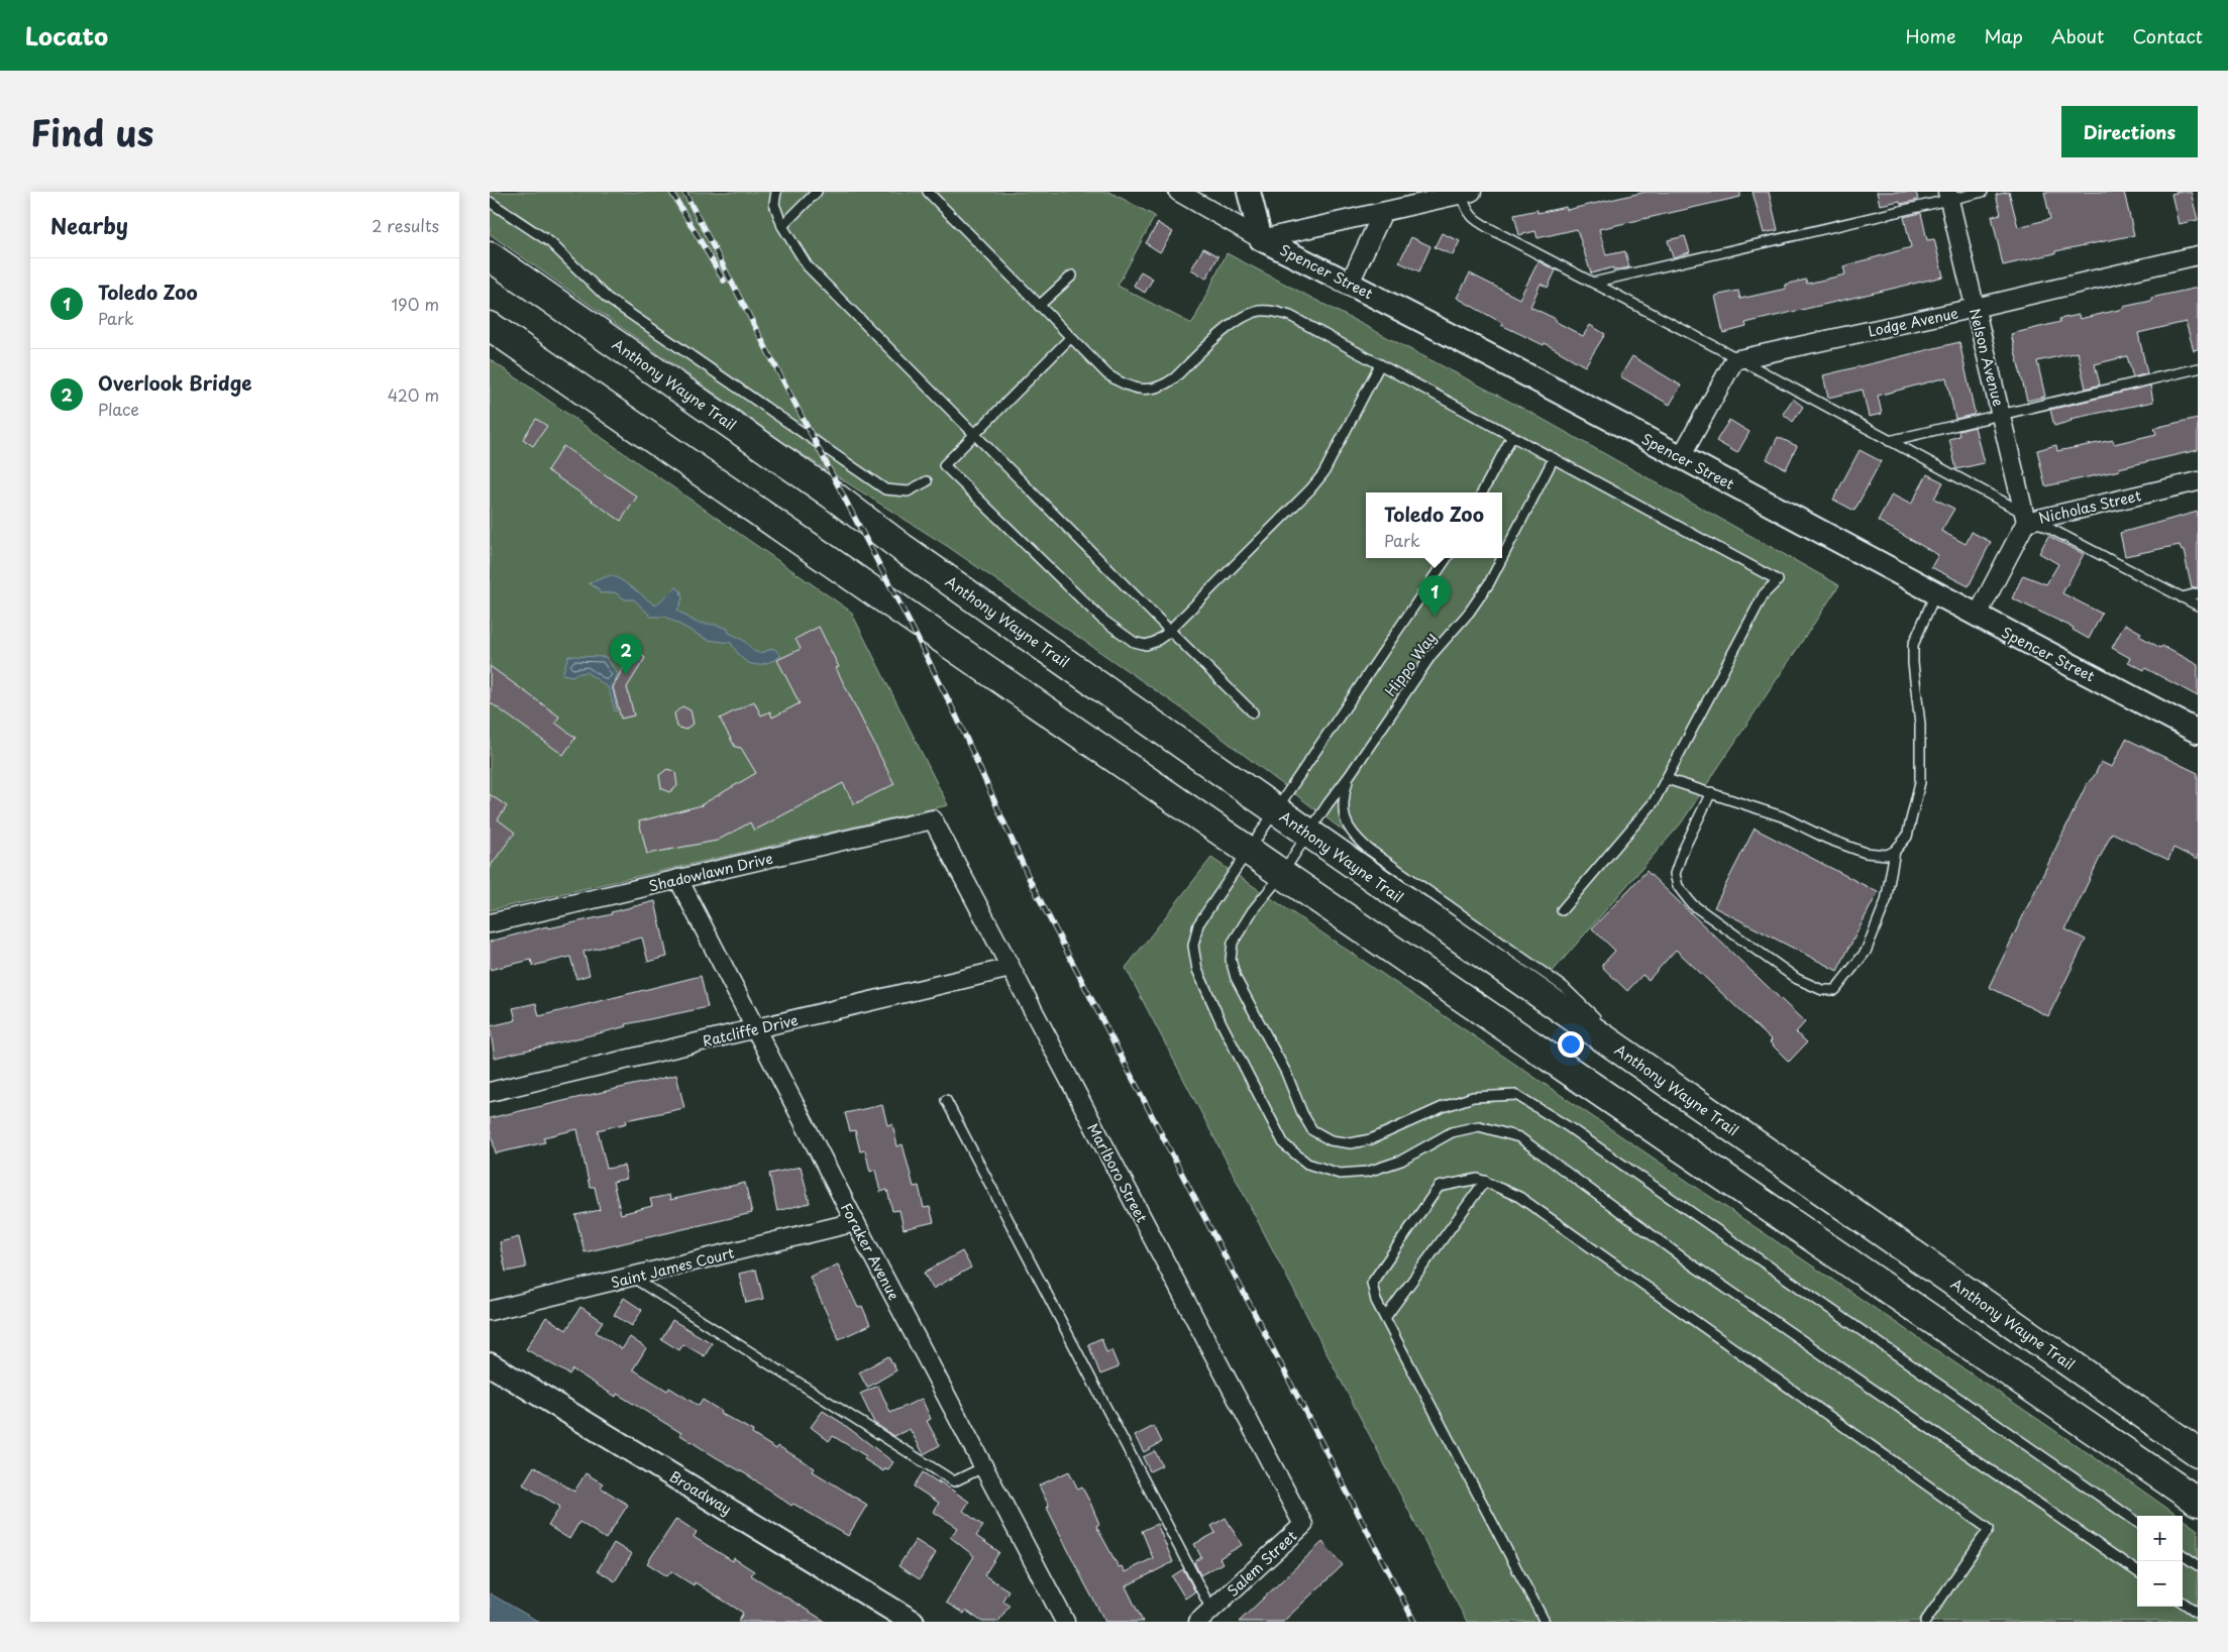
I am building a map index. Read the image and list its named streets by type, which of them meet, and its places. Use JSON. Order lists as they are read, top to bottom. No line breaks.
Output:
{"streets":{"highway":["Anthony Wayne Trail"],"street":["Spencer Street","Lodge Avenue","Nelson Avenue","Nicholas Street","Shadowlawn Drive","Ratcliffe Drive","Marlboro Street","Foraker Avenue","Saint James Court","Broadway","Salem Street"],"lane":["Hippo Way"]},"crossings":[["Spencer Street","Nicholas Street"],["Lodge Avenue","Nelson Avenue"],["Nelson Avenue","Nicholas Street"],["Anthony Wayne Trail","Hippo Way"],["Shadowlawn Drive","Marlboro Street"],["Shadowlawn Drive","Foraker Avenue"],["Ratcliffe Drive","Marlboro Street"],["Ratcliffe Drive","Foraker Avenue"],["Marlboro Street","Salem Street"],["Foraker Avenue","Saint James Court"]],"page":{"header":"Locato","nav":["Home","Map","About","Contact"],"title":"Find us","buttons":"Directions","heading":["Nearby","2 results"],"list":[{"mark":"1","name":"Toledo Zoo","note":"Park","value":"190 m"},{"mark":"2","name":"Overlook Bridge","note":"Place","value":"420 m"}],"popup":["Toledo Zoo","Park"],"pins":["1","2"],"map_buttons":["+","−"]}}
